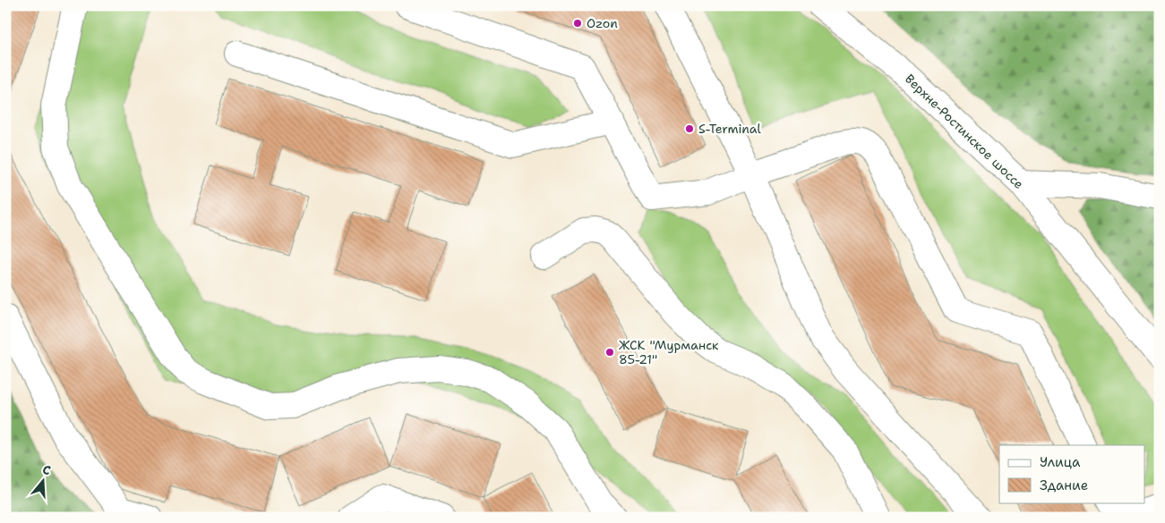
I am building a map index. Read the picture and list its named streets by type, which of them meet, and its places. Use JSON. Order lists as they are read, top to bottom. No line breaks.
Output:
{"streets":{"street":["Верхне-Ростинское шоссе"]},"places":["Ozon","S-Terminal","ЖСК \"Мурманск 85-21\""],"legend":["Улица","Здание"],"north":"top"}
